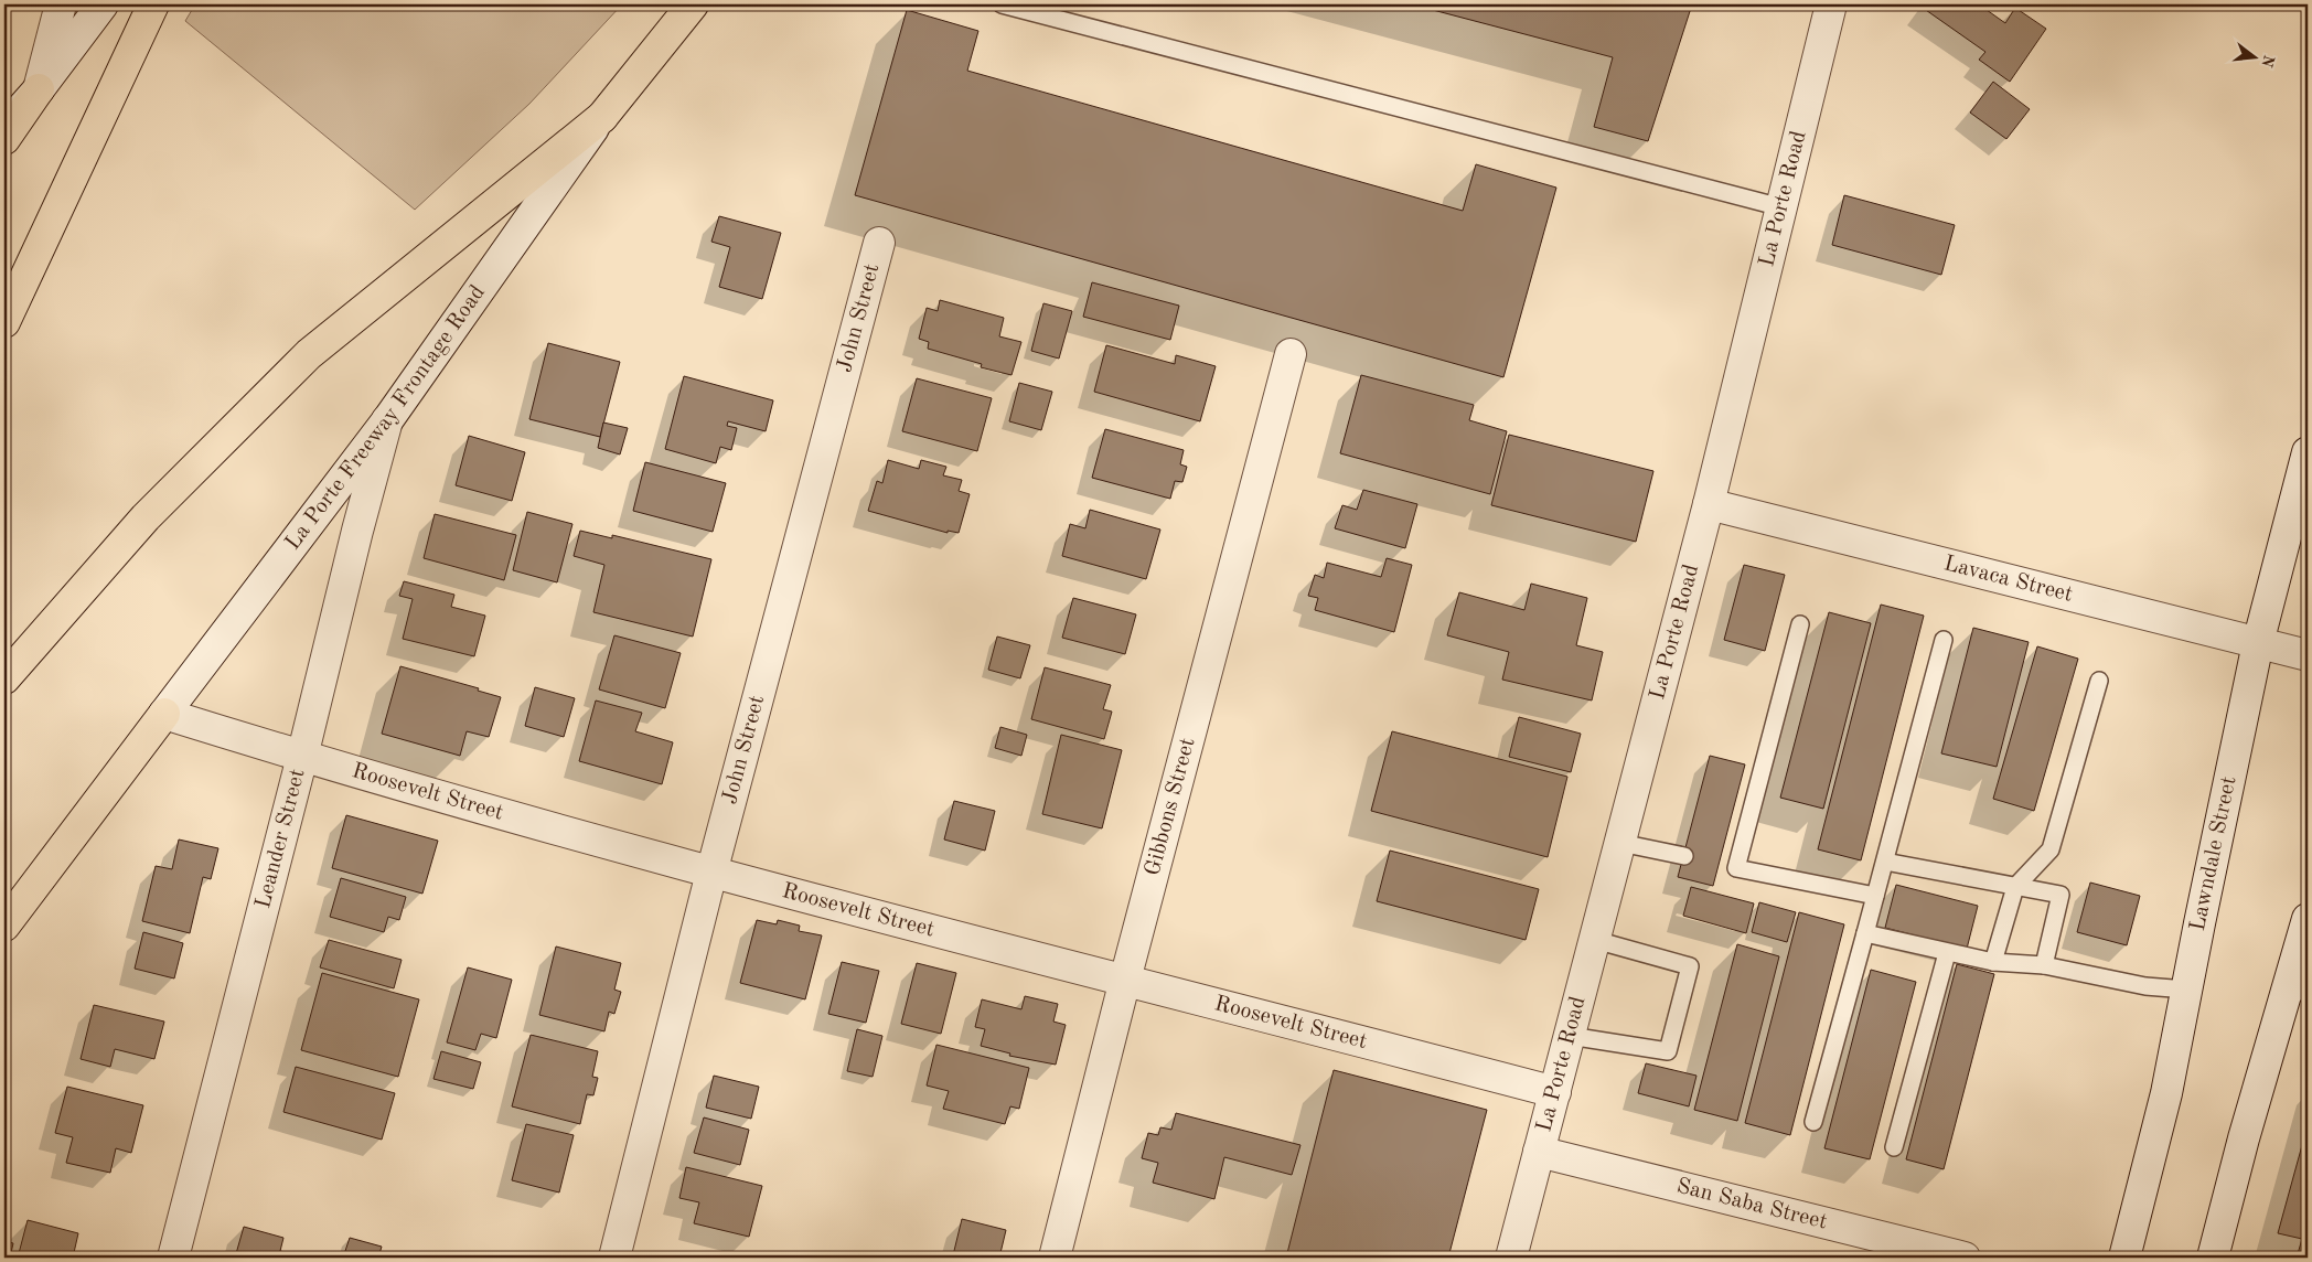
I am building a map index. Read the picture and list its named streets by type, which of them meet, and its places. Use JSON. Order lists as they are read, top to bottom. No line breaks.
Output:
{"streets":{"street":["La Porte Road","John Street","La Porte Freeway Frontage Road","Lavaca Street","Roosevelt Street","Gibbons Street","Leander Street","Lawndale Street","San Saba Street"]},"crossings":[["La Porte Road","Lavaca Street"],["La Porte Road","Roosevelt Street"],["La Porte Road","San Saba Street"],["John Street","Roosevelt Street"],["La Porte Freeway Frontage Road","Roosevelt Street"],["La Porte Freeway Frontage Road","Leander Street"],["Lavaca Street","Lawndale Street"],["Roosevelt Street","Gibbons Street"],["Roosevelt Street","Leander Street"]],"north":"right"}
